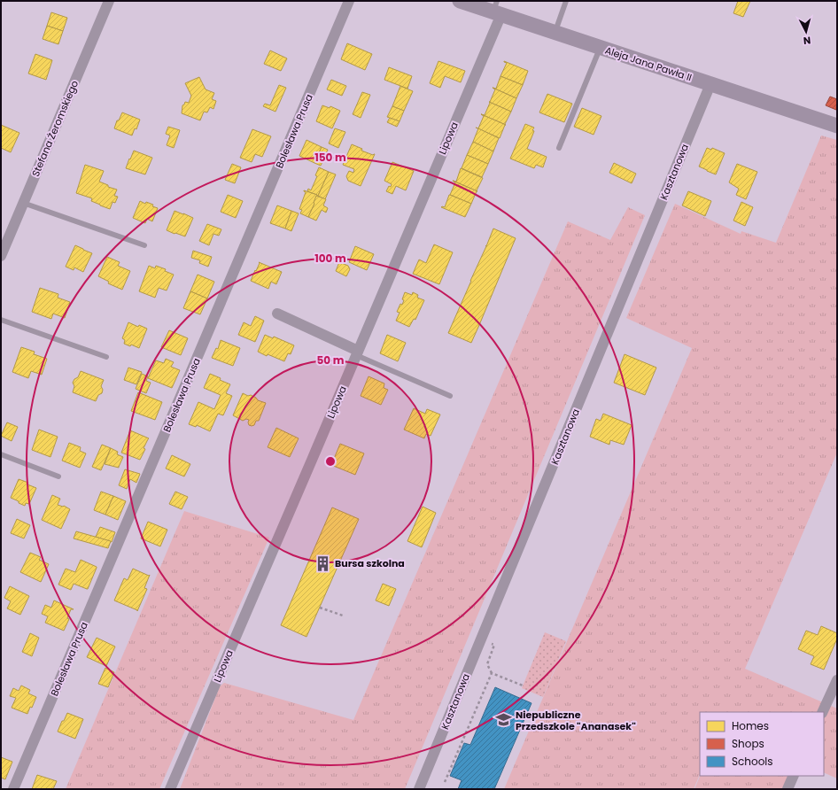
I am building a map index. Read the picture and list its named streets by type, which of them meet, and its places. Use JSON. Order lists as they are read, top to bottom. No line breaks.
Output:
{"streets":{"street":["Aleja Jana Pawła II","Stefana Żeromskiego","Bolesława Prusa","Lipowa","Kasztanowa"]},"crossings":[["Aleja Jana Pawła II","Lipowa"],["Aleja Jana Pawła II","Kasztanowa"]],"places":{"building":["Bursa szkolna"],"school or university":["Niepubliczne Przedszkole \"Ananasek\""]},"legend":["Homes","Shops","Schools"],"north":"bottom","rings":["150 m","100 m","50 m"]}
